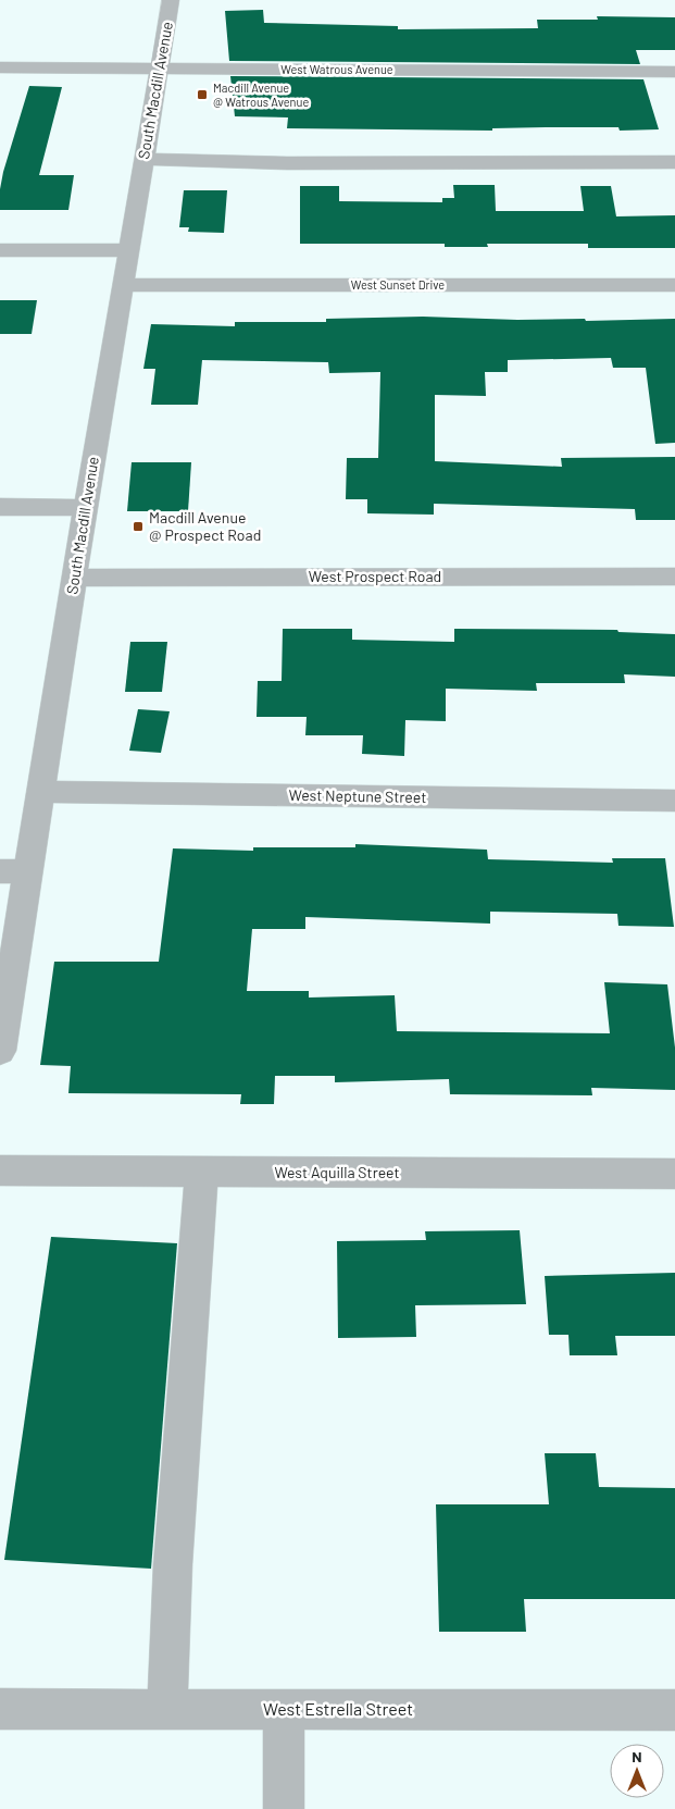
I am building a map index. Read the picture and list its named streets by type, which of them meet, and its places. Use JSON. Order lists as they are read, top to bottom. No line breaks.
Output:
{"streets":{"street":["West Watrous Avenue","South Macdill Avenue","West Sunset Drive","West Prospect Road","West Neptune Street","West Aquilla Street","West Estrella Street"]},"crossings":[["West Watrous Avenue","South Macdill Avenue"],["South Macdill Avenue","West Sunset Drive"],["South Macdill Avenue","West Prospect Road"],["South Macdill Avenue","West Neptune Street"]],"places":{"transit":["Macdill Avenue @ Watrous Avenue","Macdill Avenue @ Prospect Road"]},"north":"top"}
